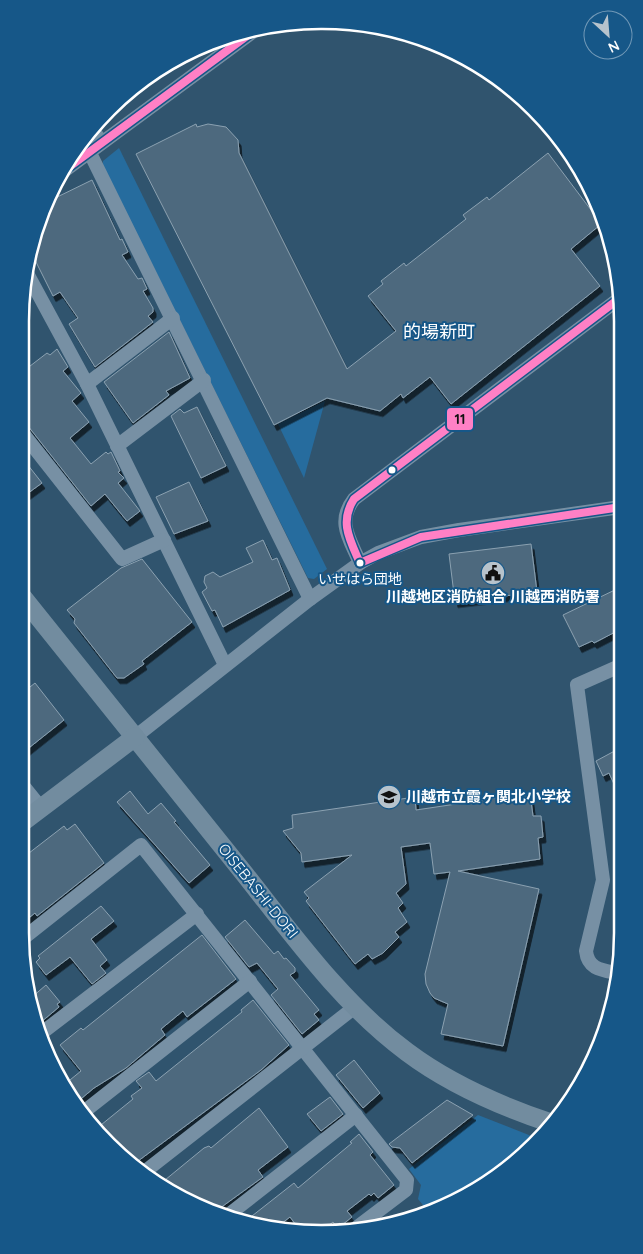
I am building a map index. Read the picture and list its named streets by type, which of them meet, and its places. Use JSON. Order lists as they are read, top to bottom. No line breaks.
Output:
{"streets":{"street":["OISEBASHI-DORI"]},"districts":["的場新町"],"places":{"other":["いせはら団地"],"public building":["川越地区消防組合 川越西消防署"],"school or university":["川越市立霞ヶ関北小学校"]},"lines":["transit line 11"],"north":"bottom right"}
